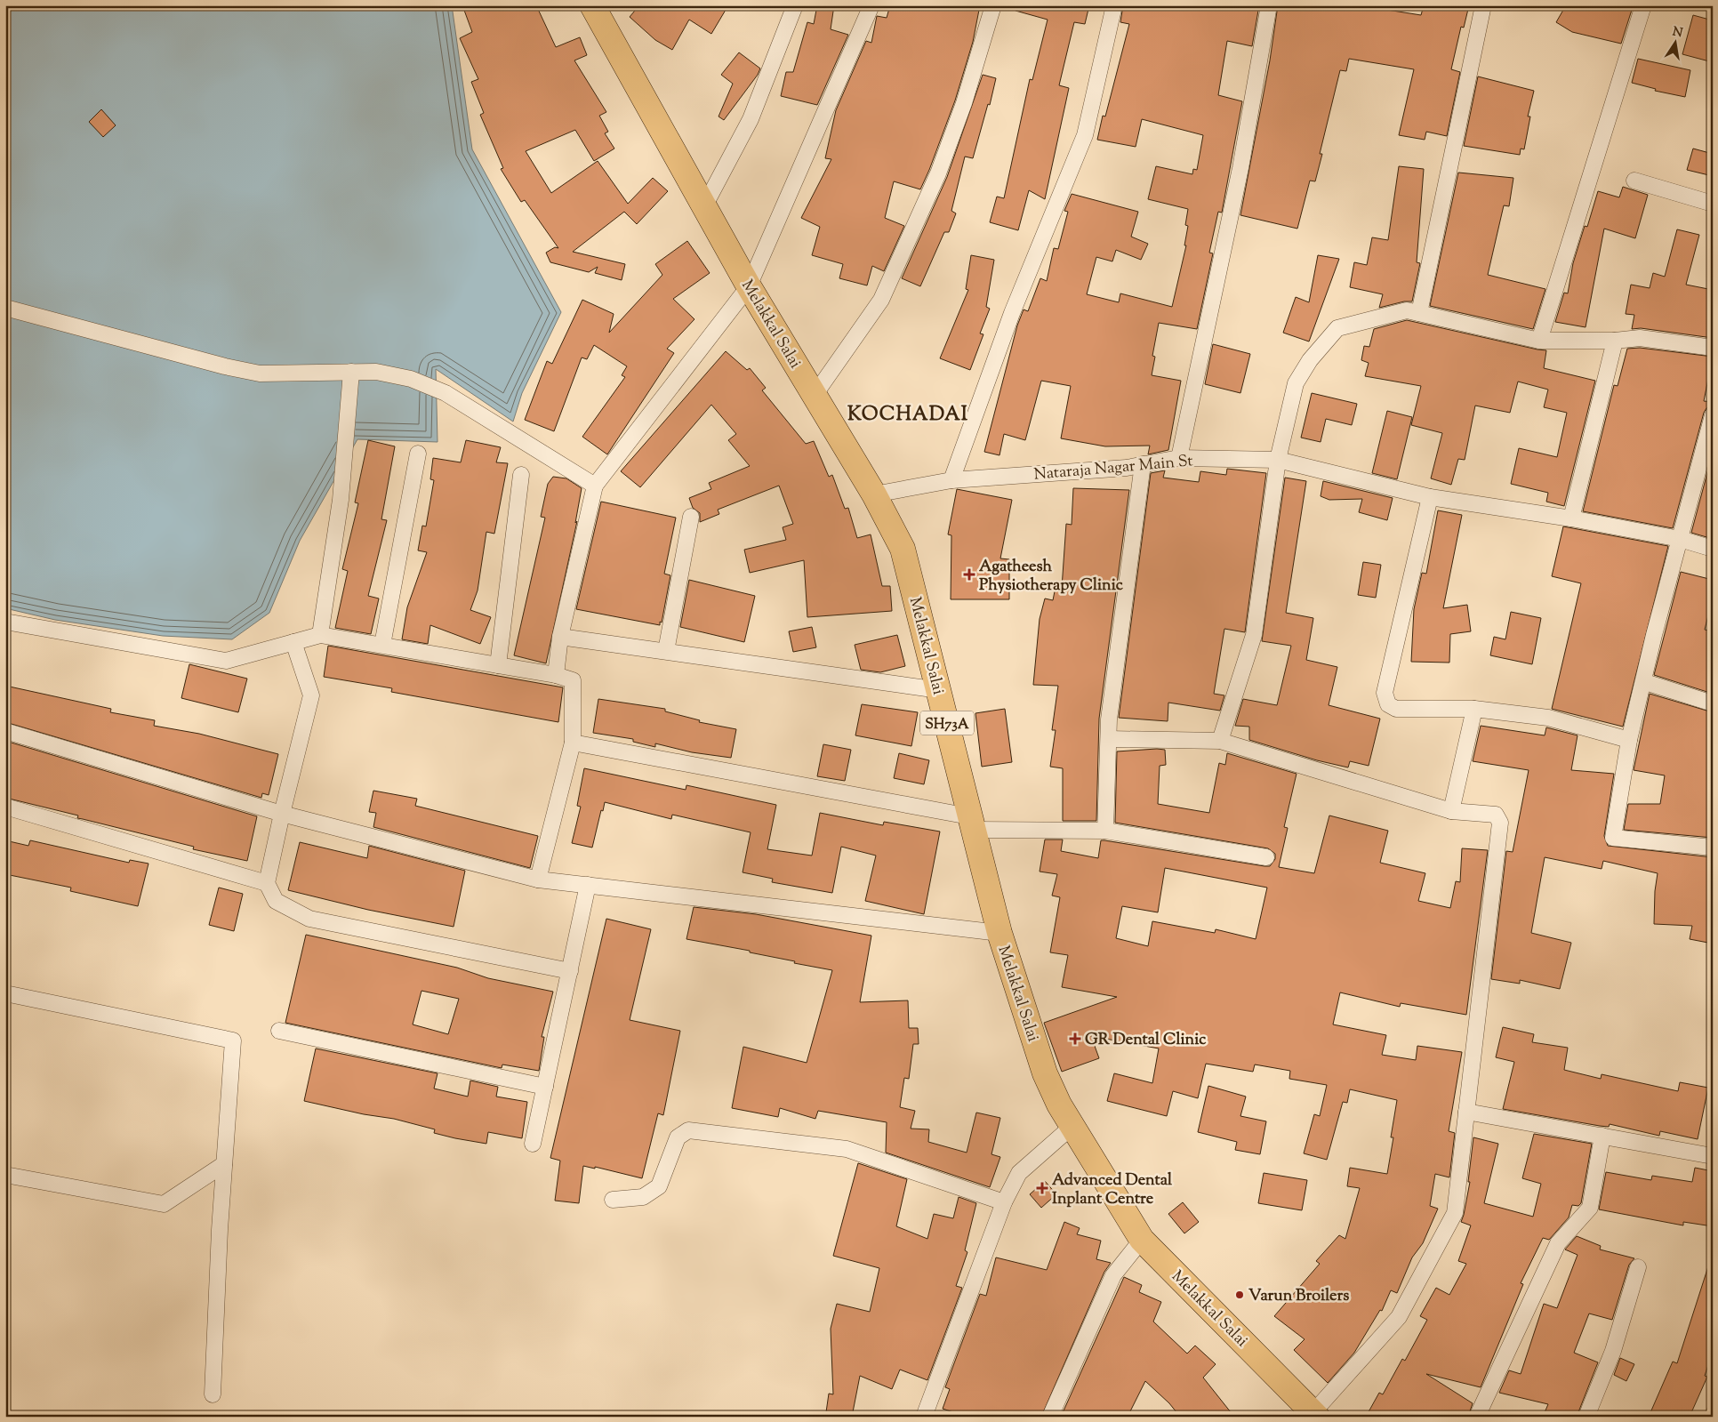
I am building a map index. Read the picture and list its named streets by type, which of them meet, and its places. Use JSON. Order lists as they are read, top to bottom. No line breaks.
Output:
{"streets":{"main road":["Melakkal Salai","SH73A"],"street":["Nataraja Nagar Main St"]},"crossings":[["Melakkal Salai","Nataraja Nagar Main St"]],"districts":["KOCHADAI"],"places":{"health":["Agatheesh Physiotherapy Clinic","GR Dental Clinic","Advanced Dental Inplant Centre"],"other":["Varun Broilers"]},"north":"top"}
